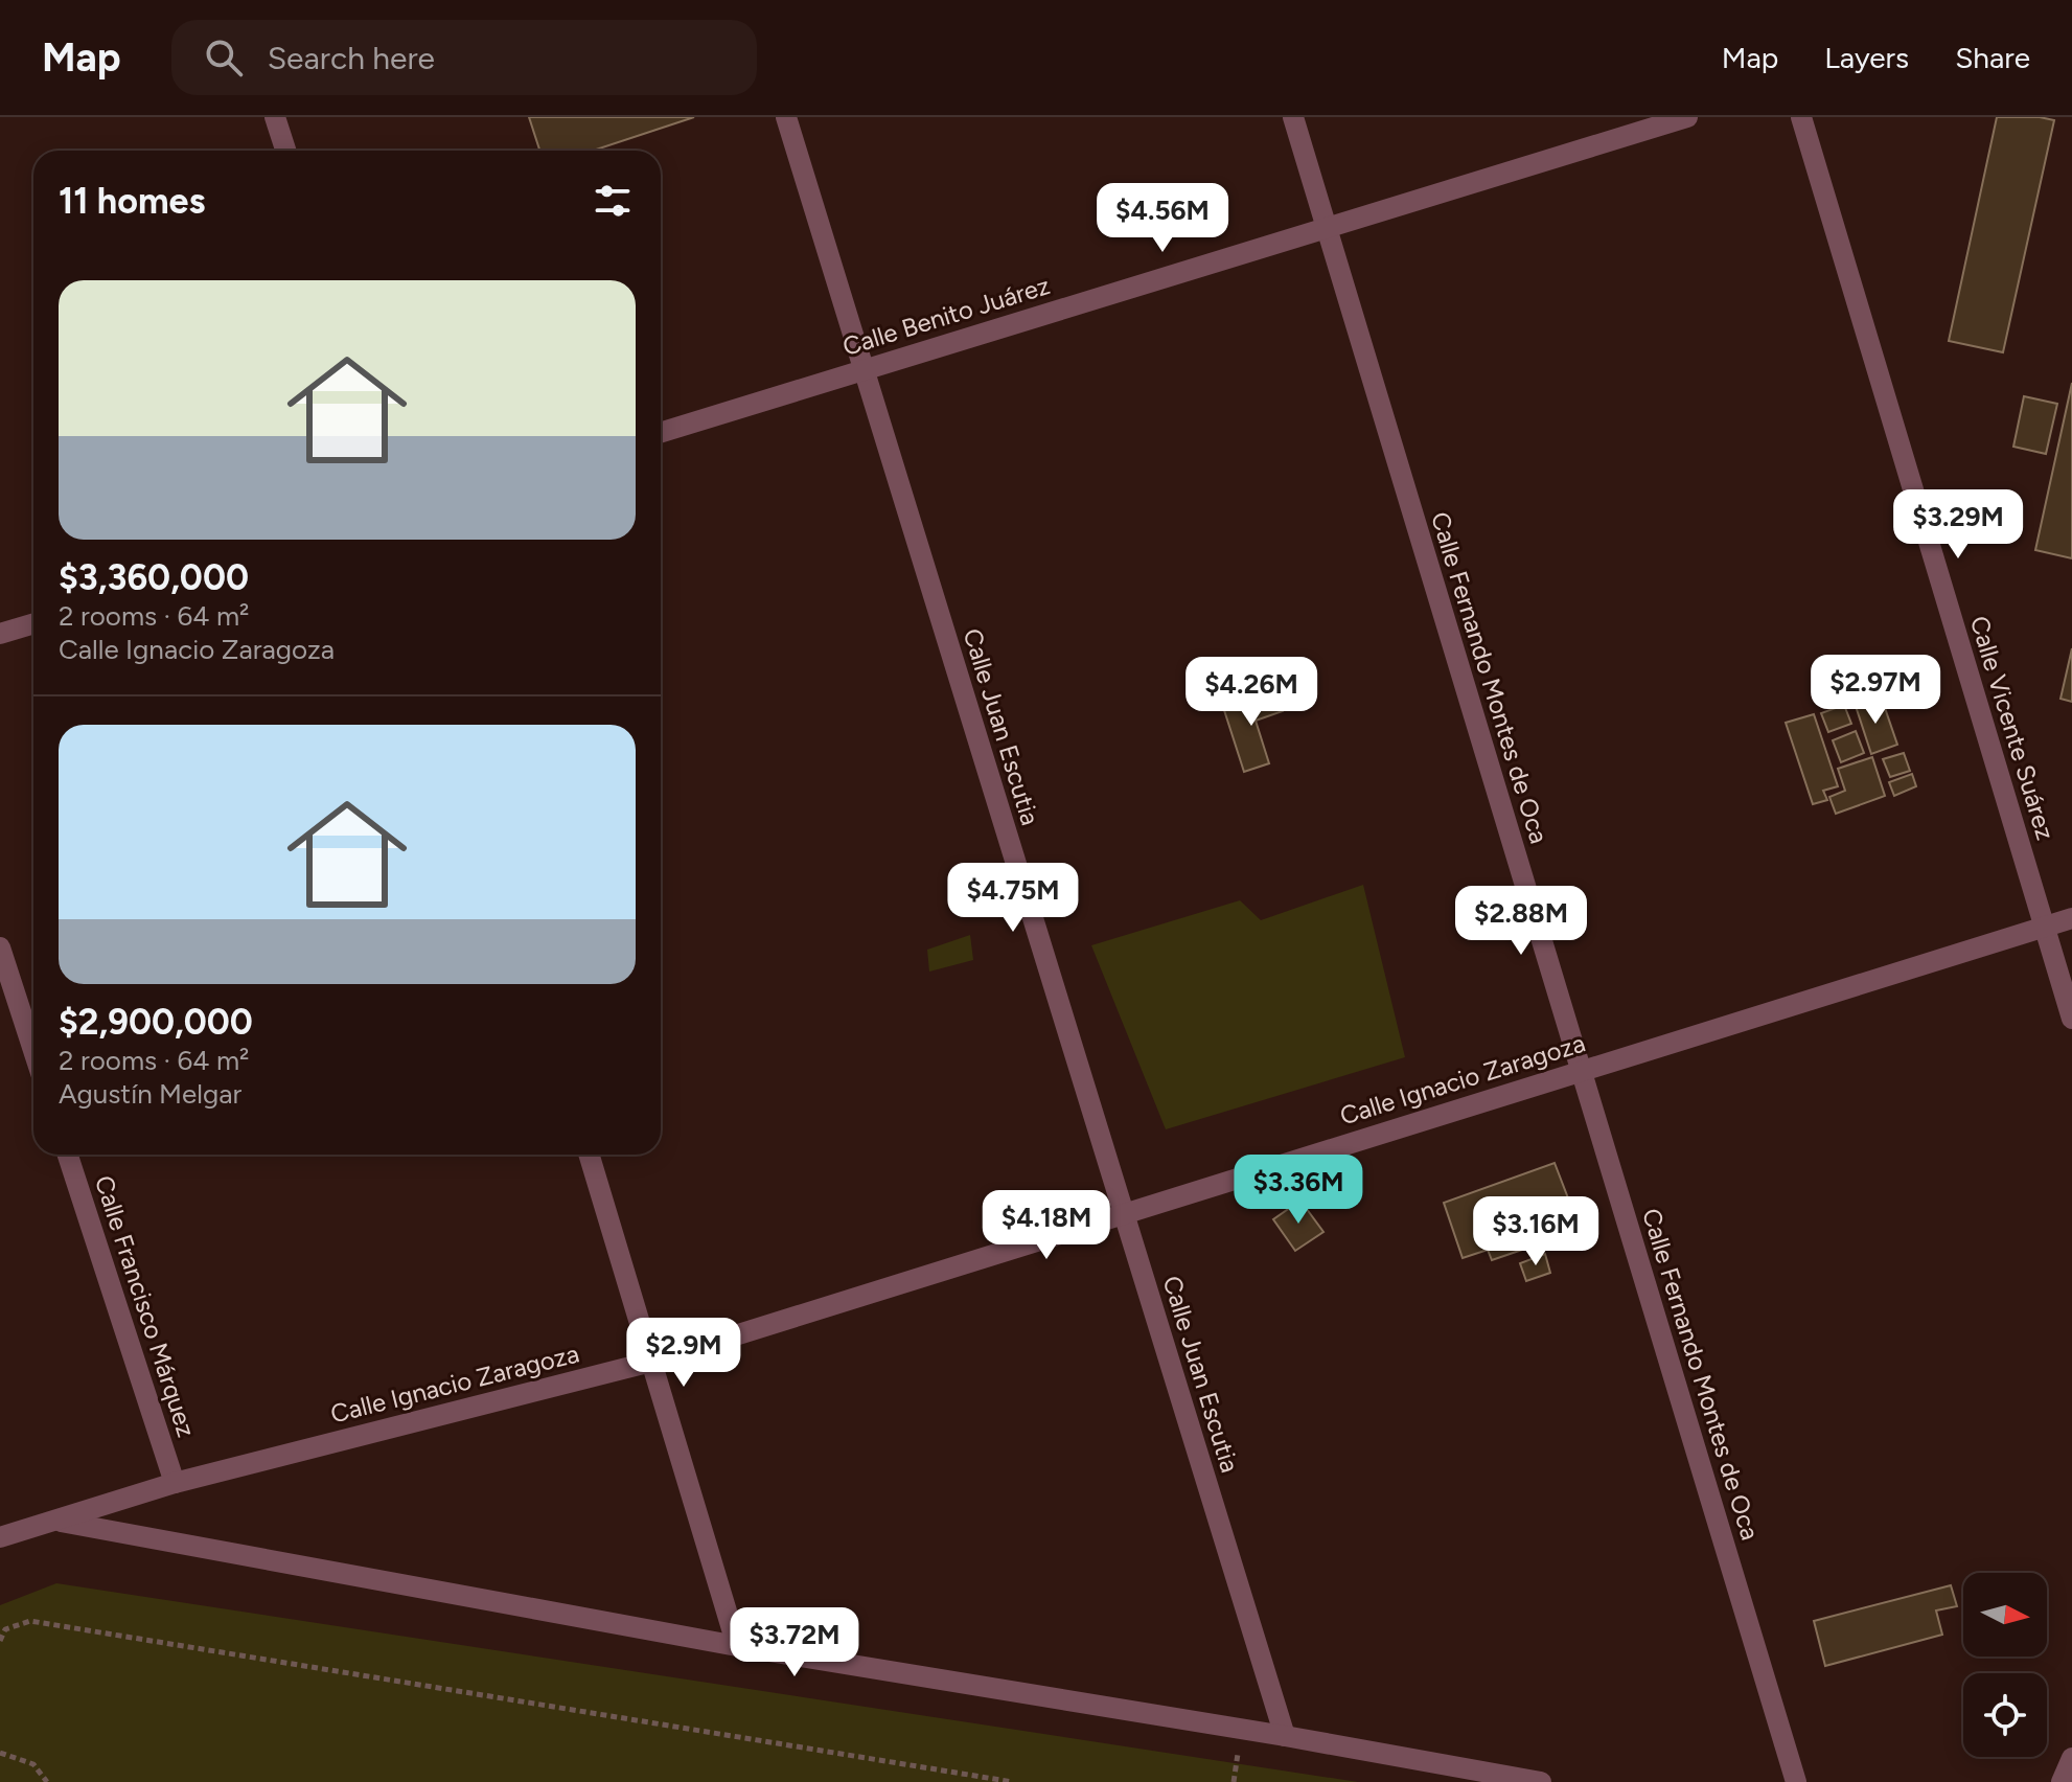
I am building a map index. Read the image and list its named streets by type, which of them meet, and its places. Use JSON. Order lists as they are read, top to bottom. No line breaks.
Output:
{"streets":{"street":["Calle Benito Juárez","Calle Fernando Montes de Oca","Calle Juan Escutia","Calle Vicente Suárez","Calle Ignacio Zaragoza","Calle Francisco Márquez"]},"crossings":[["Calle Benito Juárez","Calle Fernando Montes de Oca"],["Calle Benito Juárez","Calle Juan Escutia"],["Calle Fernando Montes de Oca","Calle Ignacio Zaragoza"],["Calle Juan Escutia","Calle Ignacio Zaragoza"],["Calle Vicente Suárez","Calle Ignacio Zaragoza"],["Calle Ignacio Zaragoza","Calle Francisco Márquez"]],"north":"right","page":{"header":"Map","search":"Search here","nav":["Map","Layers","Share"],"heading":"11 homes","price":["$4.56M","$3.29M","$2.97M","$4.26M","$4.75M","$2.88M","$3.36M","$4.18M","$3.16M","$2.9M","$3.72M"],"list":[{"name":"$3,360,000","note":"2 rooms · 64 m² · Calle Ignacio Zaragoza"},{"name":"$2,900,000","note":"2 rooms · 64 m² · Agustín Melgar"}]}}
